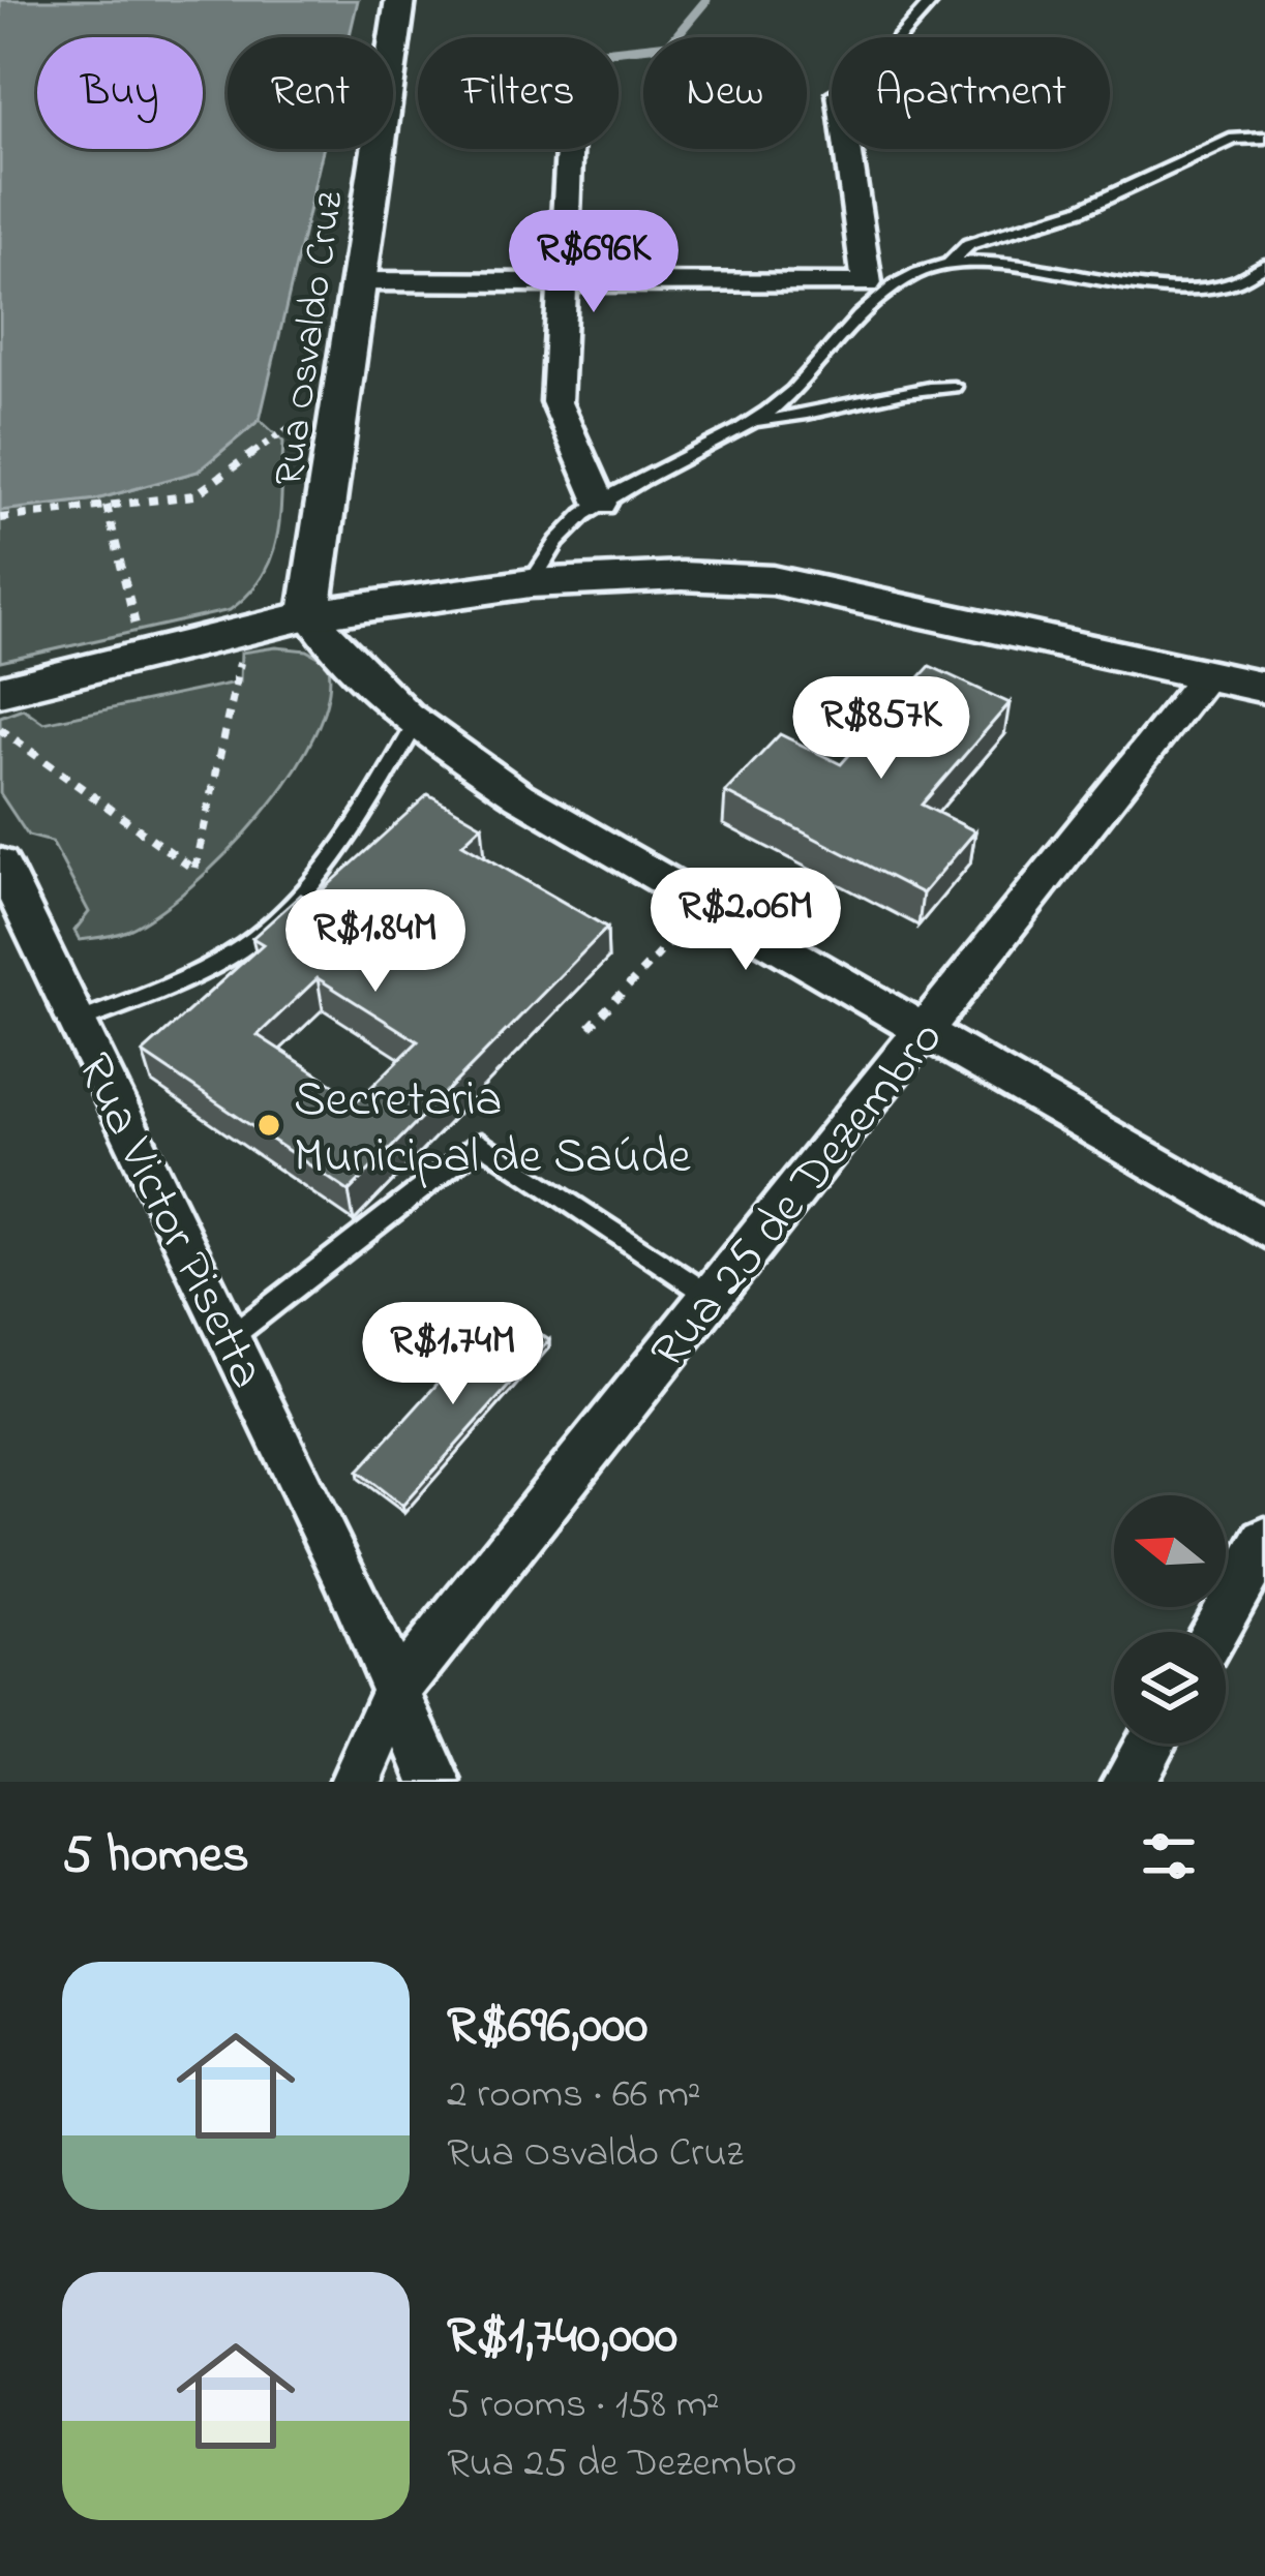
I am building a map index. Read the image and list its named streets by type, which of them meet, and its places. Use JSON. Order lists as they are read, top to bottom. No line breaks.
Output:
{"streets":{"street":["Rua Osvaldo Cruz","Rua 25 de Dezembro","Rua Victor Pisetta"]},"crossings":[["Rua 25 de Dezembro","Rua Victor Pisetta"]],"places":["Secretaria Municipal de Saúde"],"north":"left","page":{"chip":["Buy","Rent","Filters","New","Apartment"],"price":["R$696K","R$857K","R$2.06M","R$1.84M","R$1.74M"],"heading":"5 homes","list":[{"name":"R$696,000","note":"2 rooms · 66 m² · Rua Osvaldo Cruz"},{"name":"R$1,740,000","note":"5 rooms · 158 m² · Rua 25 de Dezembro"}]}}
